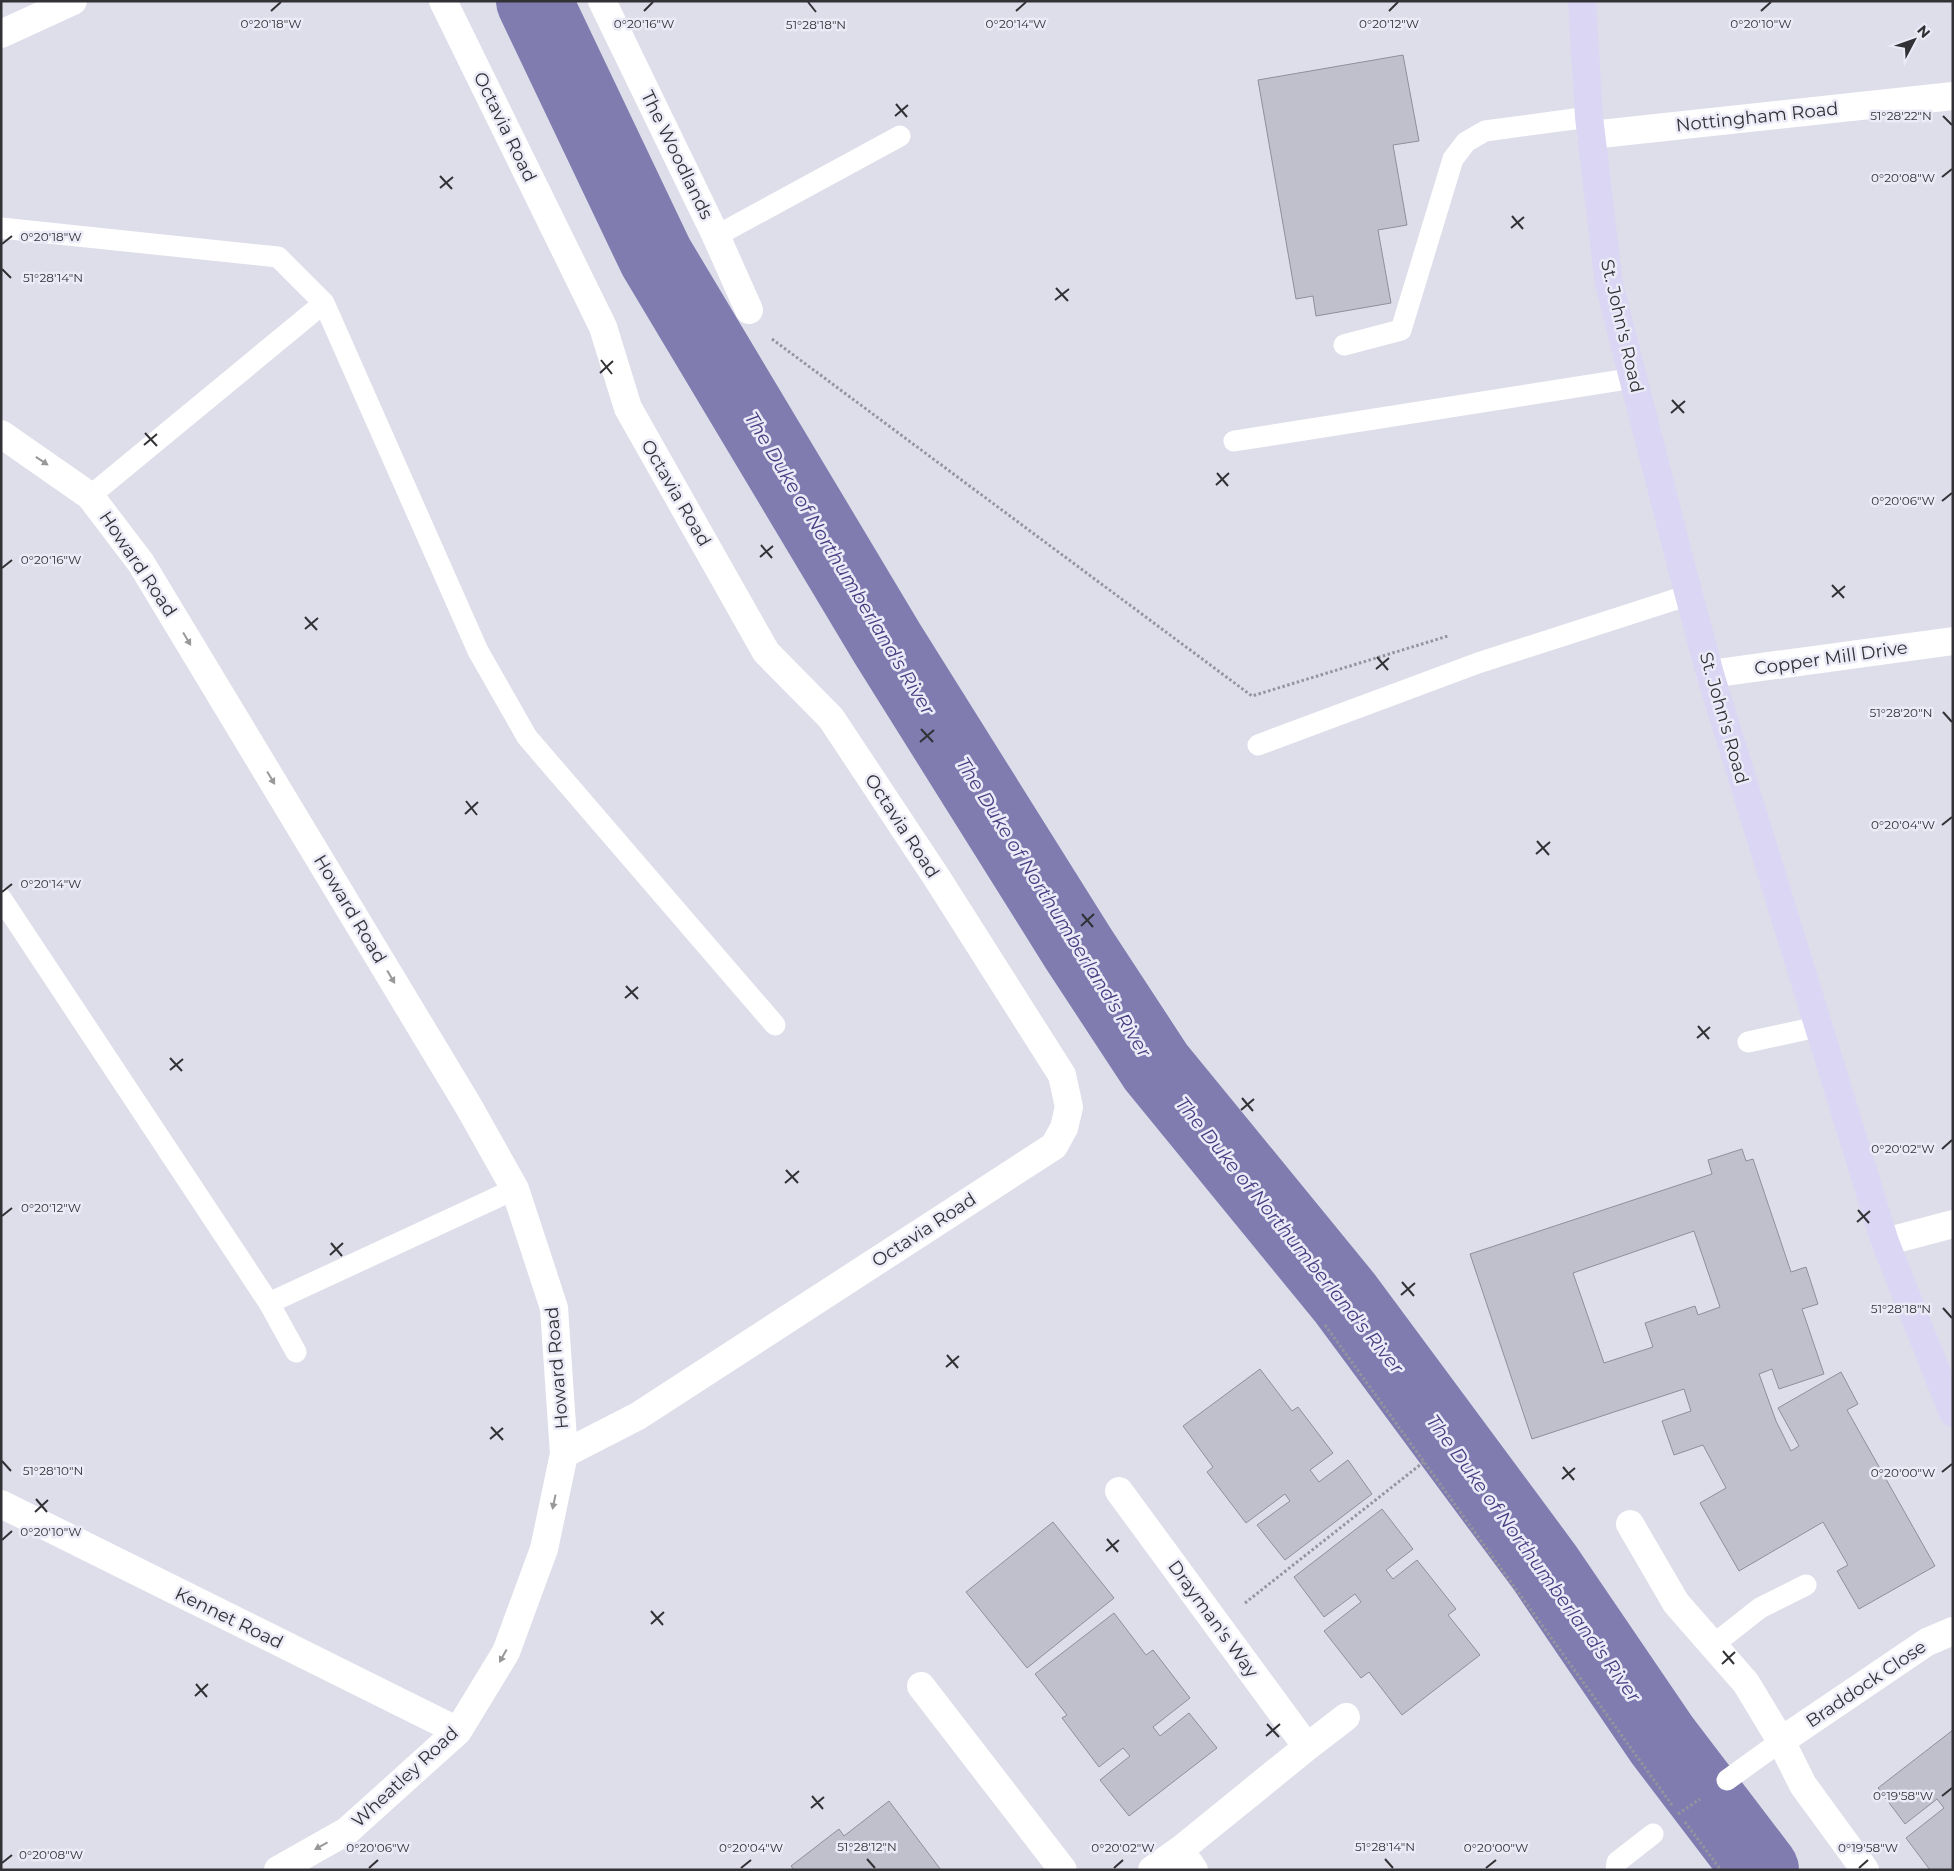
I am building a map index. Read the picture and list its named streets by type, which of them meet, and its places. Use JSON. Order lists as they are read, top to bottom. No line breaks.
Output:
{"streets":{"main road":["St. John's Road"],"street":["Nottingham Road","Octavia Road","The Woodlands","Howard Road","Copper Mill Drive","Kennet Road","Drayman's Way","Braddock Close","Wheatley Road"]},"crossings":[["Nottingham Road","St. John's Road"],["Octavia Road","Howard Road"],["Octavia Road","Wheatley Road"],["St. John's Road","Copper Mill Drive"],["Howard Road","Wheatley Road"],["Kennet Road","Wheatley Road"]],"one_way":["Howard Road","Wheatley Road"],"water":["The Duke of Northumberland's River"],"north":"top right","coordinates":["0°20'18\"W","0°20'16\"W","0°20'14\"W","0°20'12\"W","0°20'10\"W","51°28'18\"N","51°28'22\"N","0°20'08\"W","51°28'14\"N","0°20'06\"W","51°28'20\"N","0°20'04\"W","0°20'02\"W","51°28'10\"N","0°20'00\"W","0°19'58\"W","51°28'12\"N"]}
